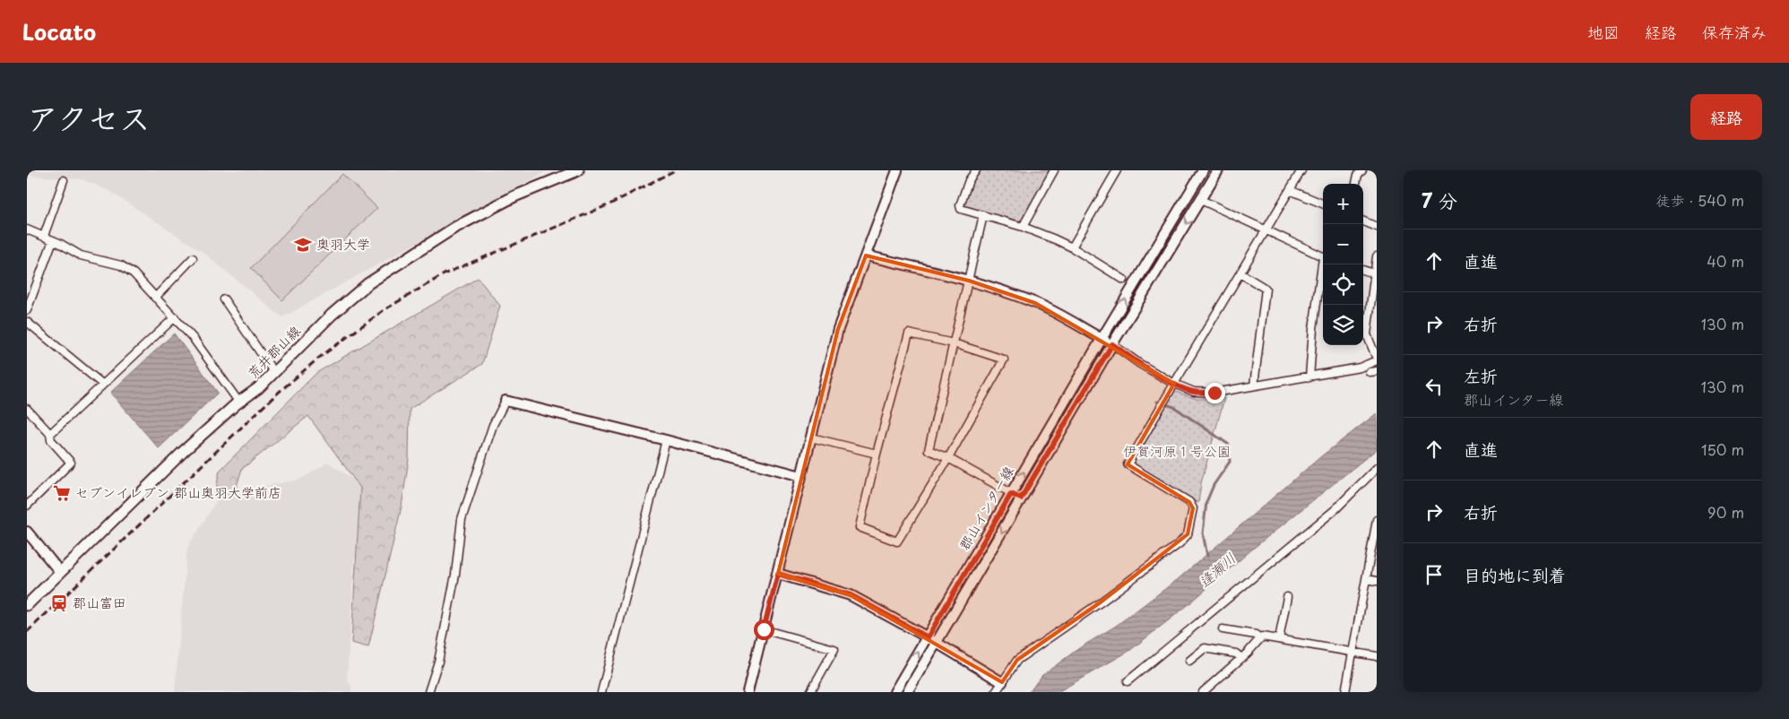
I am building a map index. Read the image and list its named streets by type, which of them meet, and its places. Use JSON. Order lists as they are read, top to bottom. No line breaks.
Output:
{"streets":{"main road":["荒井郡山線"],"street":["郡山インター線"]},"water":["逢瀬川"],"parks":["伊賀河原１号公園"],"places":{"school or university":["奥羽大学"],"supermarket":["セブンイレブン 郡山奥羽大学前店"],"station":["郡山富田"]},"page":{"header":"Locato","nav":["地図","経路","保存済み"],"title":"アクセス","buttons":"経路","heading":["7 分","徒歩 · 540 m"],"map_buttons":["+","−"],"list":[["直進","40 m"],["右折","130 m"],["左折","郡山インター線","130 m"],["直進","150 m"],["右折","90 m"],"目的地に到着"]}}
